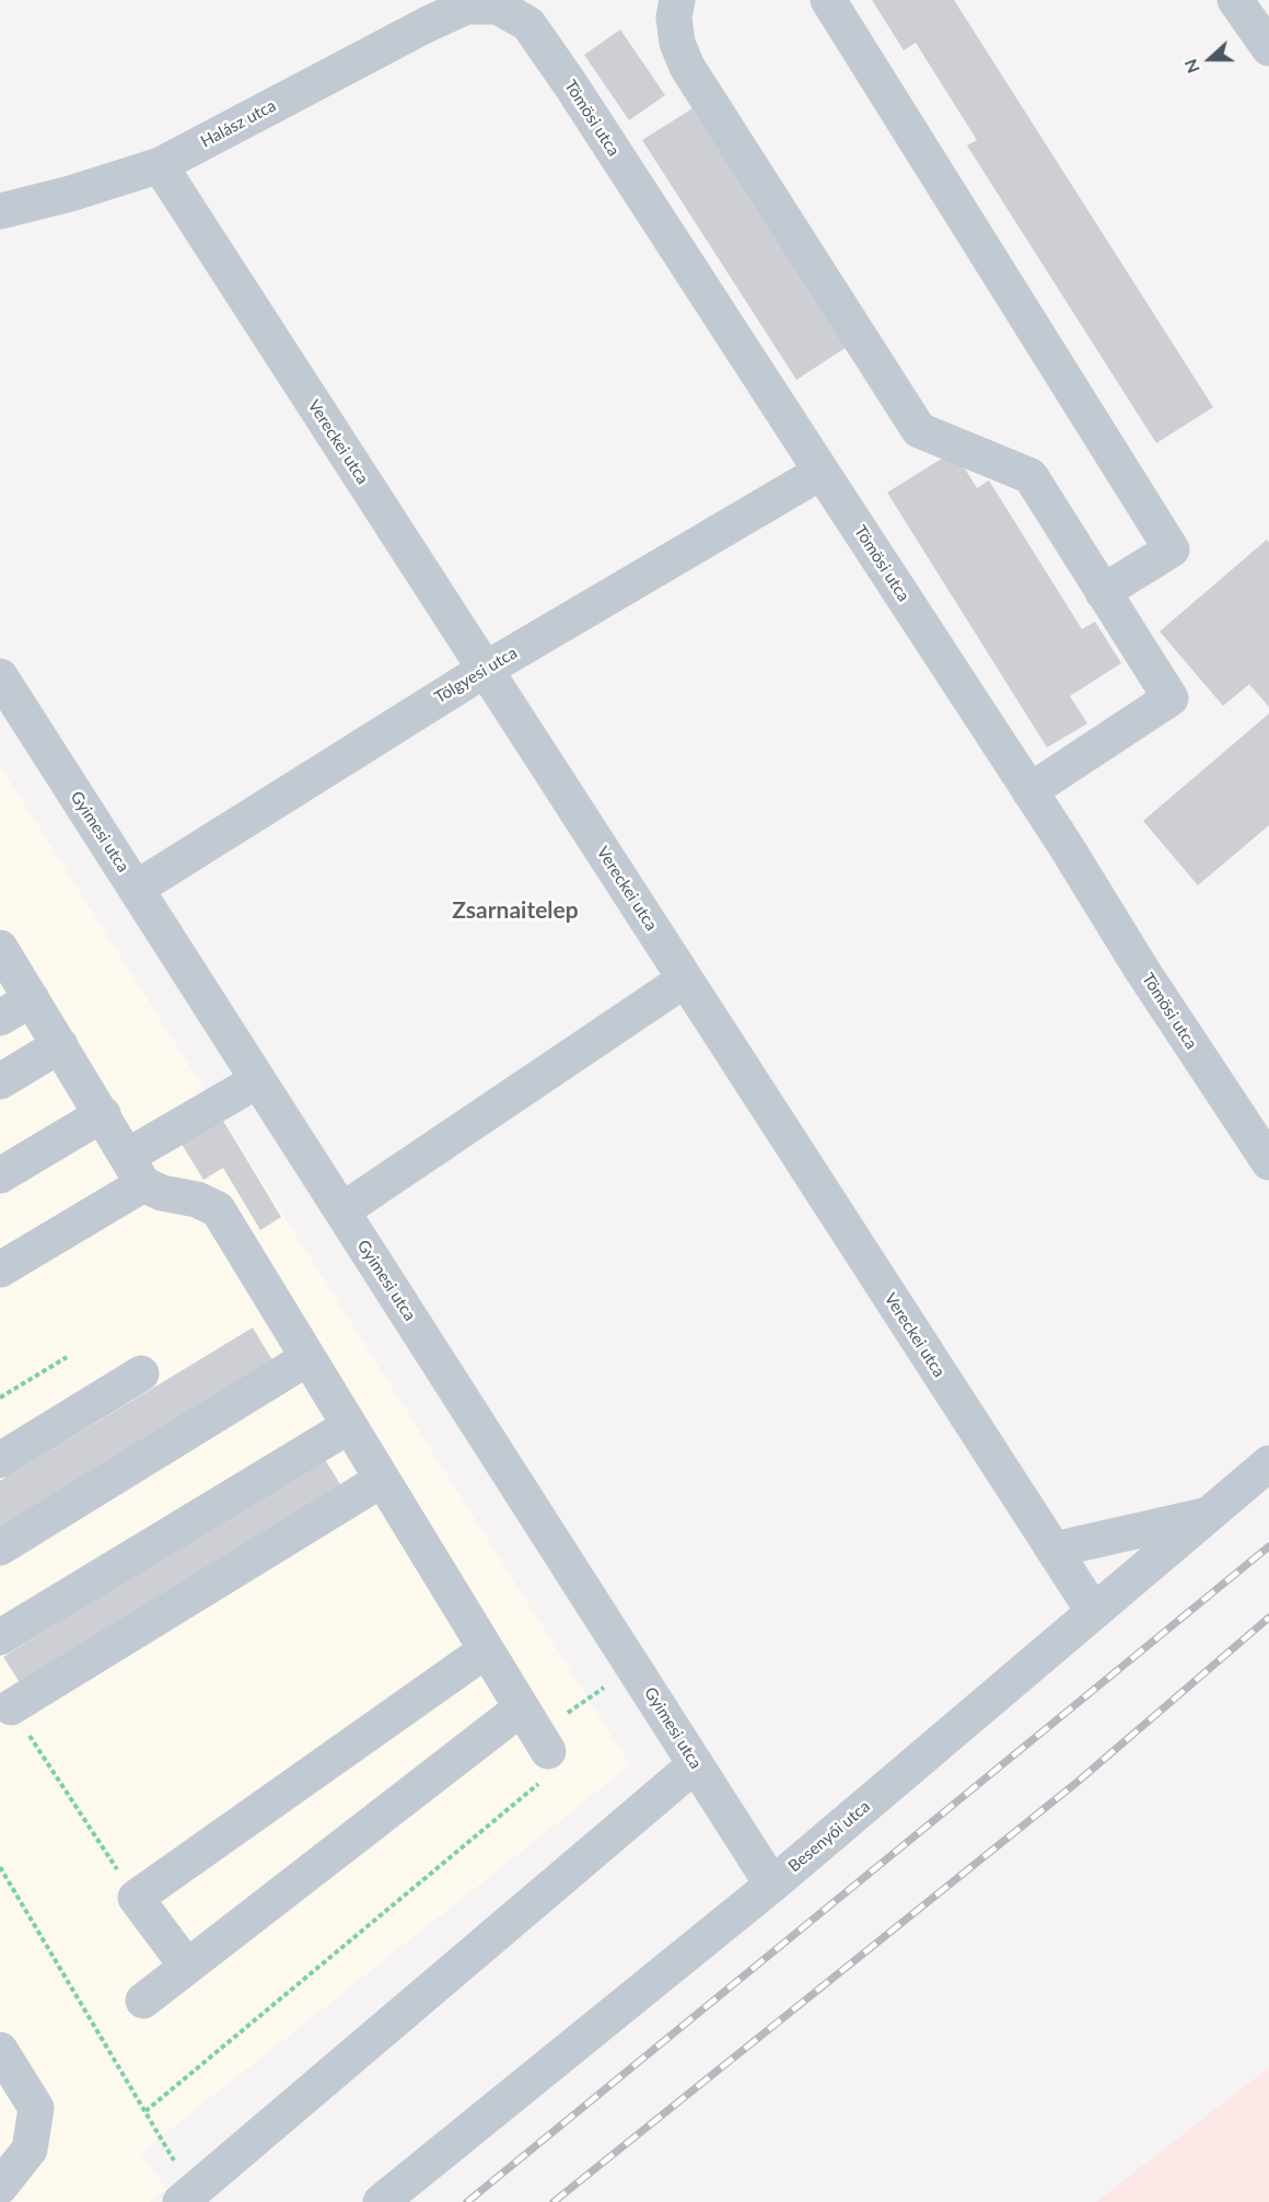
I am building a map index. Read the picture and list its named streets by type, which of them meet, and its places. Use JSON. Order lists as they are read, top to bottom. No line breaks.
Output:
{"streets":{"street":["Tömösi utca","Halász utca","Vereckei utca","Tölgyesi utca","Gyimesi utca","Besenyői utca"]},"crossings":[["Tömösi utca","Halász utca"],["Tömösi utca","Tölgyesi utca"],["Halász utca","Vereckei utca"],["Vereckei utca","Tölgyesi utca"],["Vereckei utca","Besenyői utca"],["Tölgyesi utca","Gyimesi utca"],["Gyimesi utca","Besenyői utca"]],"districts":["Zsarnaitelep"],"north":"left"}
